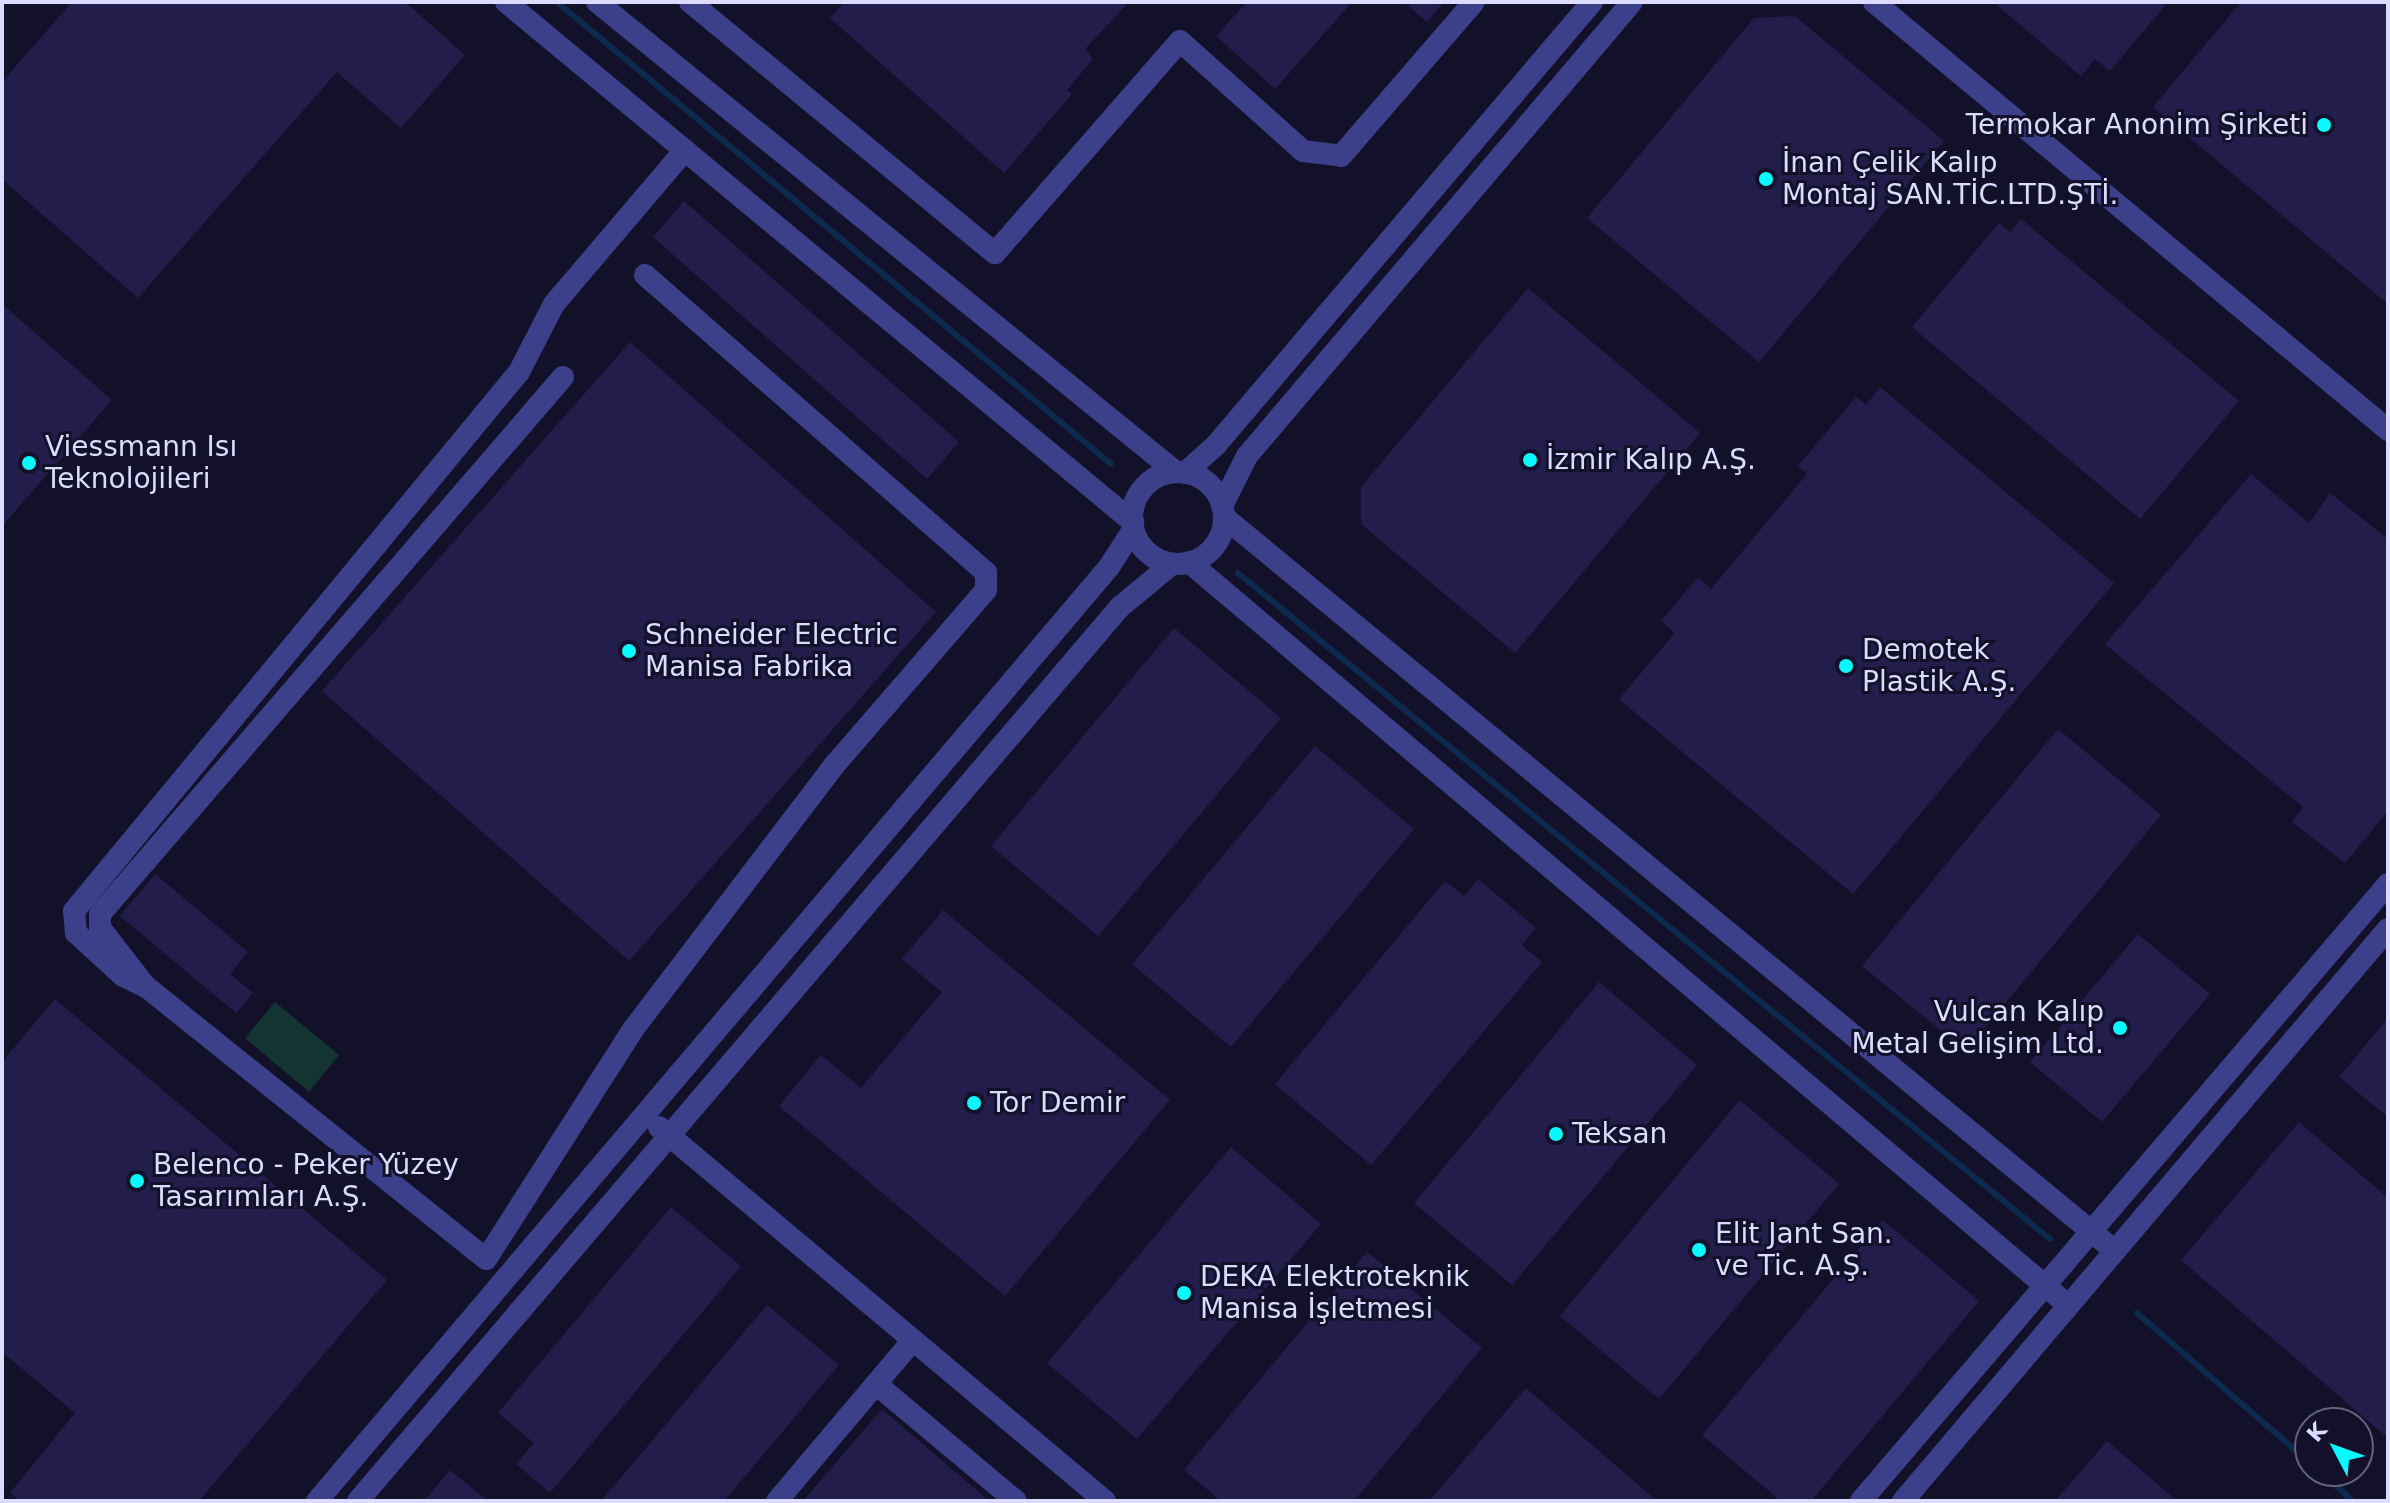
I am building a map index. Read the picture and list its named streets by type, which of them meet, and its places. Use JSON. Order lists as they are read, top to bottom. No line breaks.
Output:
{"places":["Termokar Anonim Şirketi","İnan Çelik Kalıp Montaj SAN.TİC.LTD.ŞTİ.","İzmir Kalıp A.Ş.","Viessmann Isı Teknolojileri","Schneider Electric Manisa Fabrika","Demotek Plastik A.Ş.","Vulcan Kalıp Metal Gelişim Ltd.","Tor Demir","Teksan","Belenco - Peker Yüzey Tasarımları A.Ş.","Elit Jant San. ve Tic. A.Ş.","DEKA Elektroteknik Manisa İşletmesi"],"north":"top left"}
